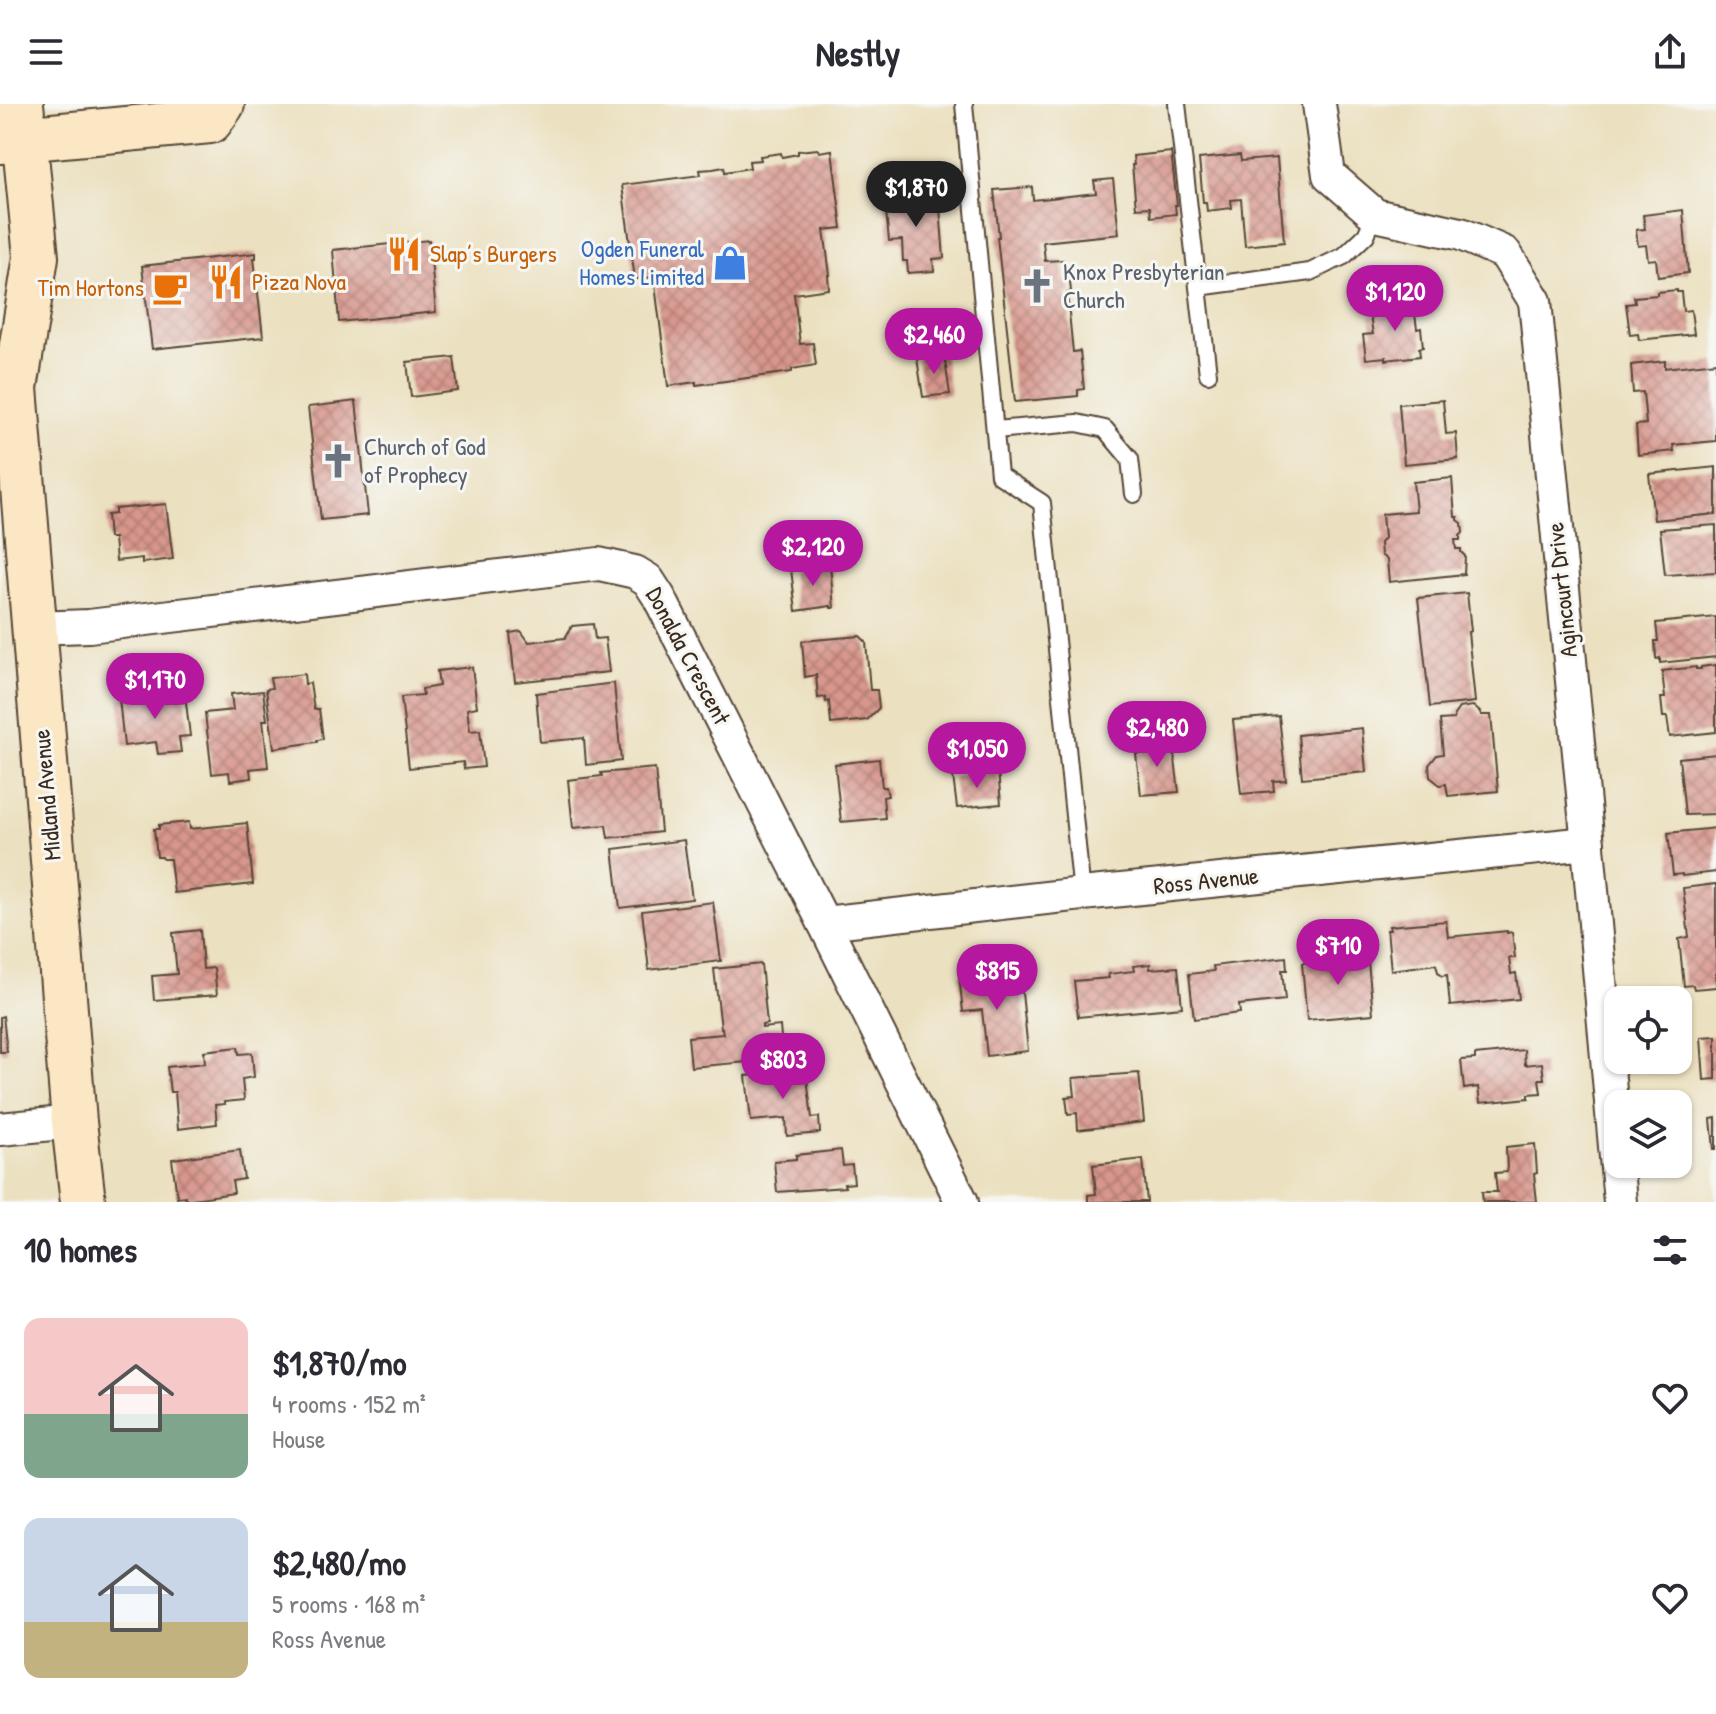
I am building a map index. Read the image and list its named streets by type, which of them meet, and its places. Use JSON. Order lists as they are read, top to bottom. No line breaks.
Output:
{"streets":{"main road":["Midland Avenue"],"street":["Agincourt Drive","Donalda Crescent","Ross Avenue"]},"crossings":[["Agincourt Drive","Ross Avenue"],["Donalda Crescent","Midland Avenue"],["Donalda Crescent","Ross Avenue"]],"places":{"restaurant":["Slap’s Burgers","Pizza Nova"],"shop":["Ogden Funeral Homes Limited"],"church":["Knox Presbyterian Church","Church of God of Prophecy"],"cafe":["Tim Hortons"]},"page":{"header":"Nestly","price":["$1,870","$1,120","$2,460","$2,120","$1,170","$2,480","$1,050","$710","$815","$803"],"heading":"10 homes","list":[{"name":"$1,870/mo","note":"4 rooms · 152 m² · House"},{"name":"$2,480/mo","note":"5 rooms · 168 m² · Ross Avenue"}]}}
